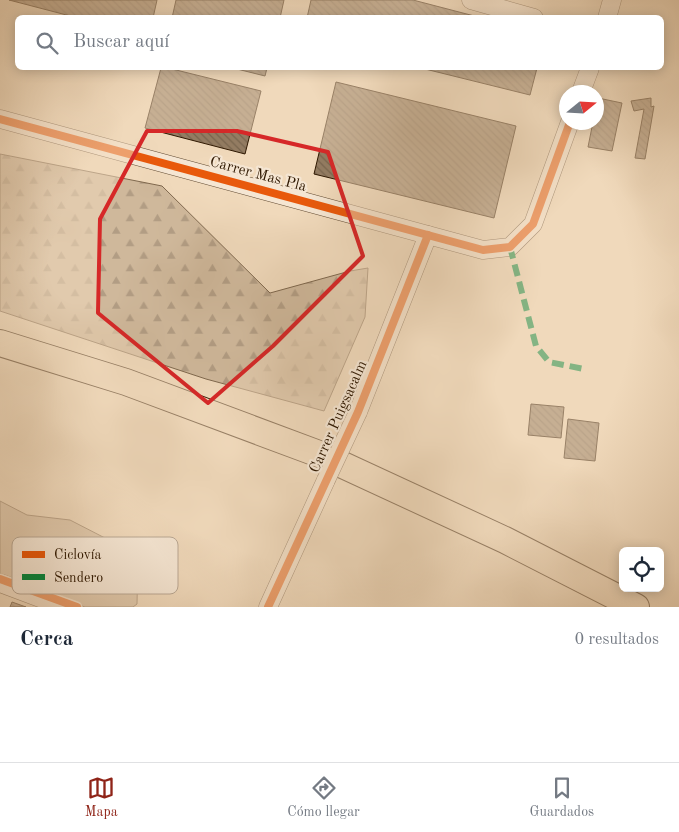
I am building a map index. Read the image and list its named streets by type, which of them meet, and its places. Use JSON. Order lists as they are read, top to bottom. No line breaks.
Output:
{"streets":{"street":["Carrer Mas Pla","Carrer Puigsacalm"]},"crossings":[["Carrer Mas Pla","Carrer Puigsacalm"]],"legend":["Ciclovía","Sendero"],"north":"right","page":{"search":"Buscar aquí","heading":["Cerca","0 resultados"],"nav":["Mapa","Cómo llegar","Guardados"]}}
